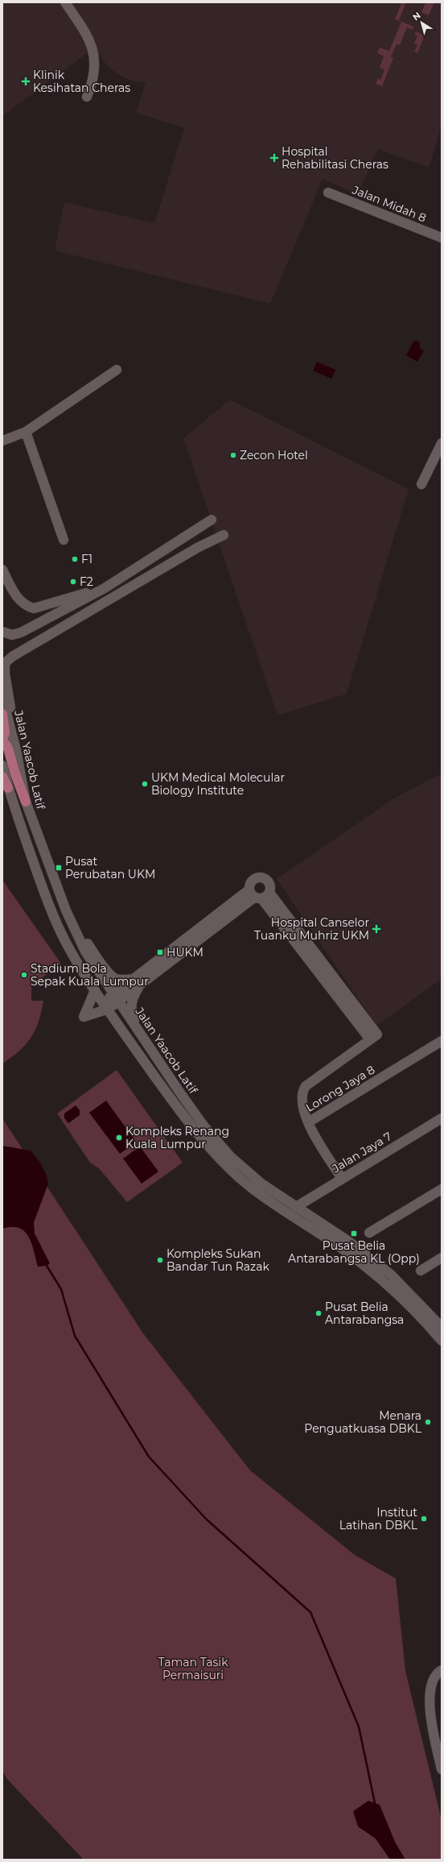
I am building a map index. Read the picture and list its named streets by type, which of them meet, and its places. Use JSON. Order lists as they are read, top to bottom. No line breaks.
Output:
{"streets":{"street":["Jalan Midah 8","Jalan Yaacob Latif","Lorong Jaya 8","Jalan Jaya 7"]},"crossings":[["Jalan Yaacob Latif","Jalan Jaya 7"],["Lorong Jaya 8","Jalan Jaya 7"]],"parks":["Taman Tasik Permaisuri"],"places":{"health":["Klinik Kesihatan Cheras","Hospital Rehabilitasi Cheras","Hospital Canselor Tuanku Muhriz UKM"],"other":["Zecon Hotel","F1","F2","UKM Medical Molecular Biology Institute","Stadium Bola Sepak Kuala Lumpur","Kompleks Renang Kuala Lumpur","Kompleks Sukan Bandar Tun Razak","Pusat Belia Antarabangsa","Menara Penguatkuasa DBKL","Institut Latihan DBKL"],"transit":["Pusat Perubatan UKM","HUKM","Pusat Belia Antarabangsa KL (Opp)"]},"north":"top left"}
